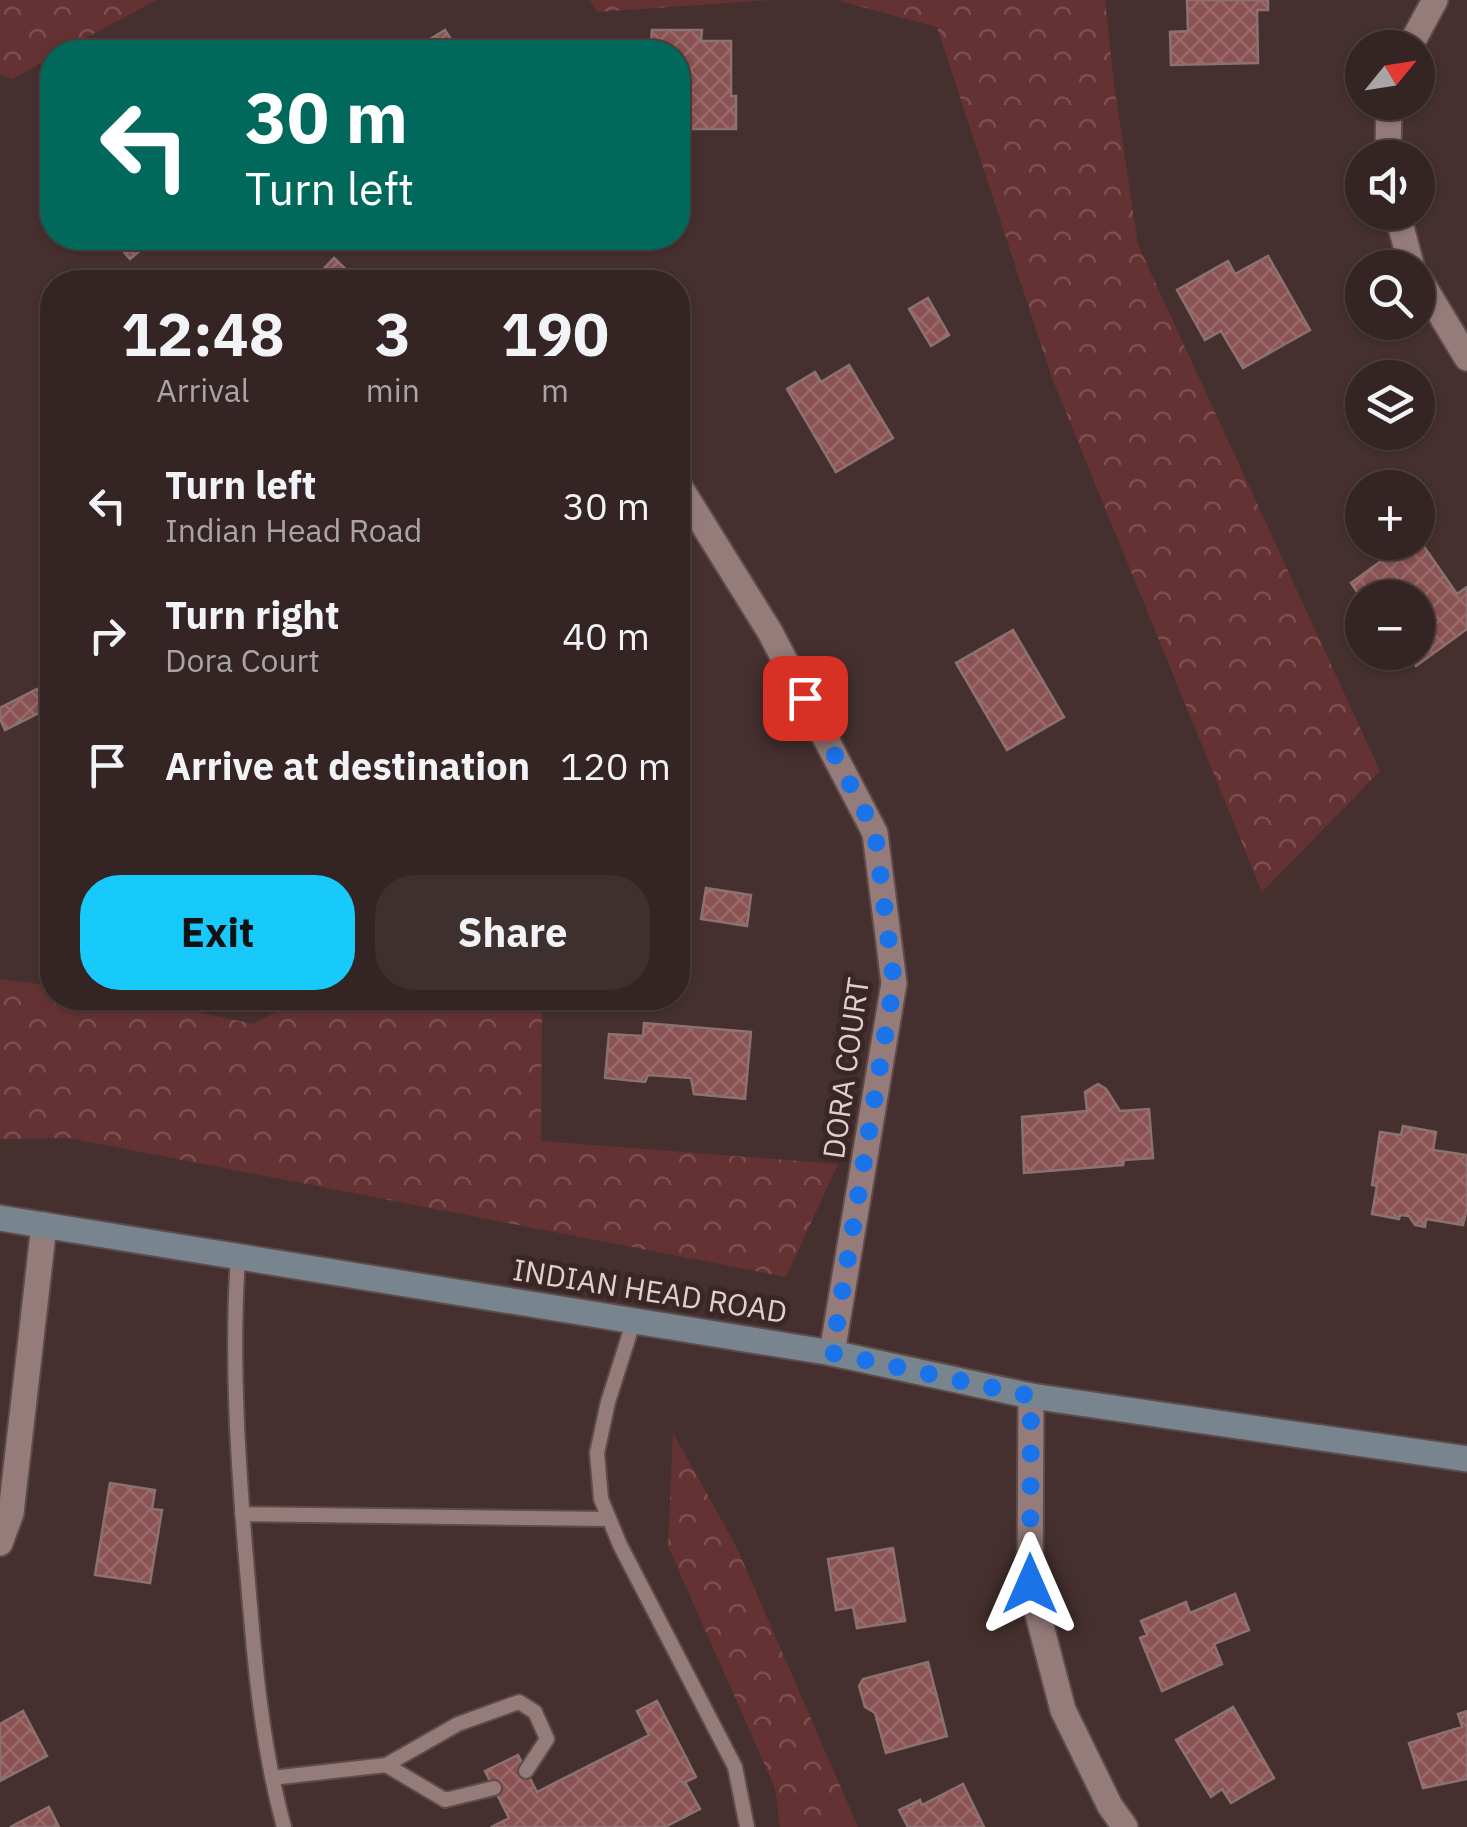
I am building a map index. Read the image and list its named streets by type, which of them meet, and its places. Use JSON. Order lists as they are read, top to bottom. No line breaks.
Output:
{"streets":{"main road":["INDIAN HEAD ROAD"],"street":["DORA COURT"]},"crossings":[["DORA COURT","INDIAN HEAD ROAD"]],"north":"top right","page":{"map_buttons":["+","−"],"turn":["30 m","Turn left"],"eta":["12:48","Arrival","3","min","190","m"],"list":[{"name":"Turn left","note":"Indian Head Road","value":"30 m"},{"name":"Turn right","note":"Dora Court","value":"40 m"},{"name":"Arrive at destination","value":"120 m"}],"buttons":["Exit","Share"]}}
